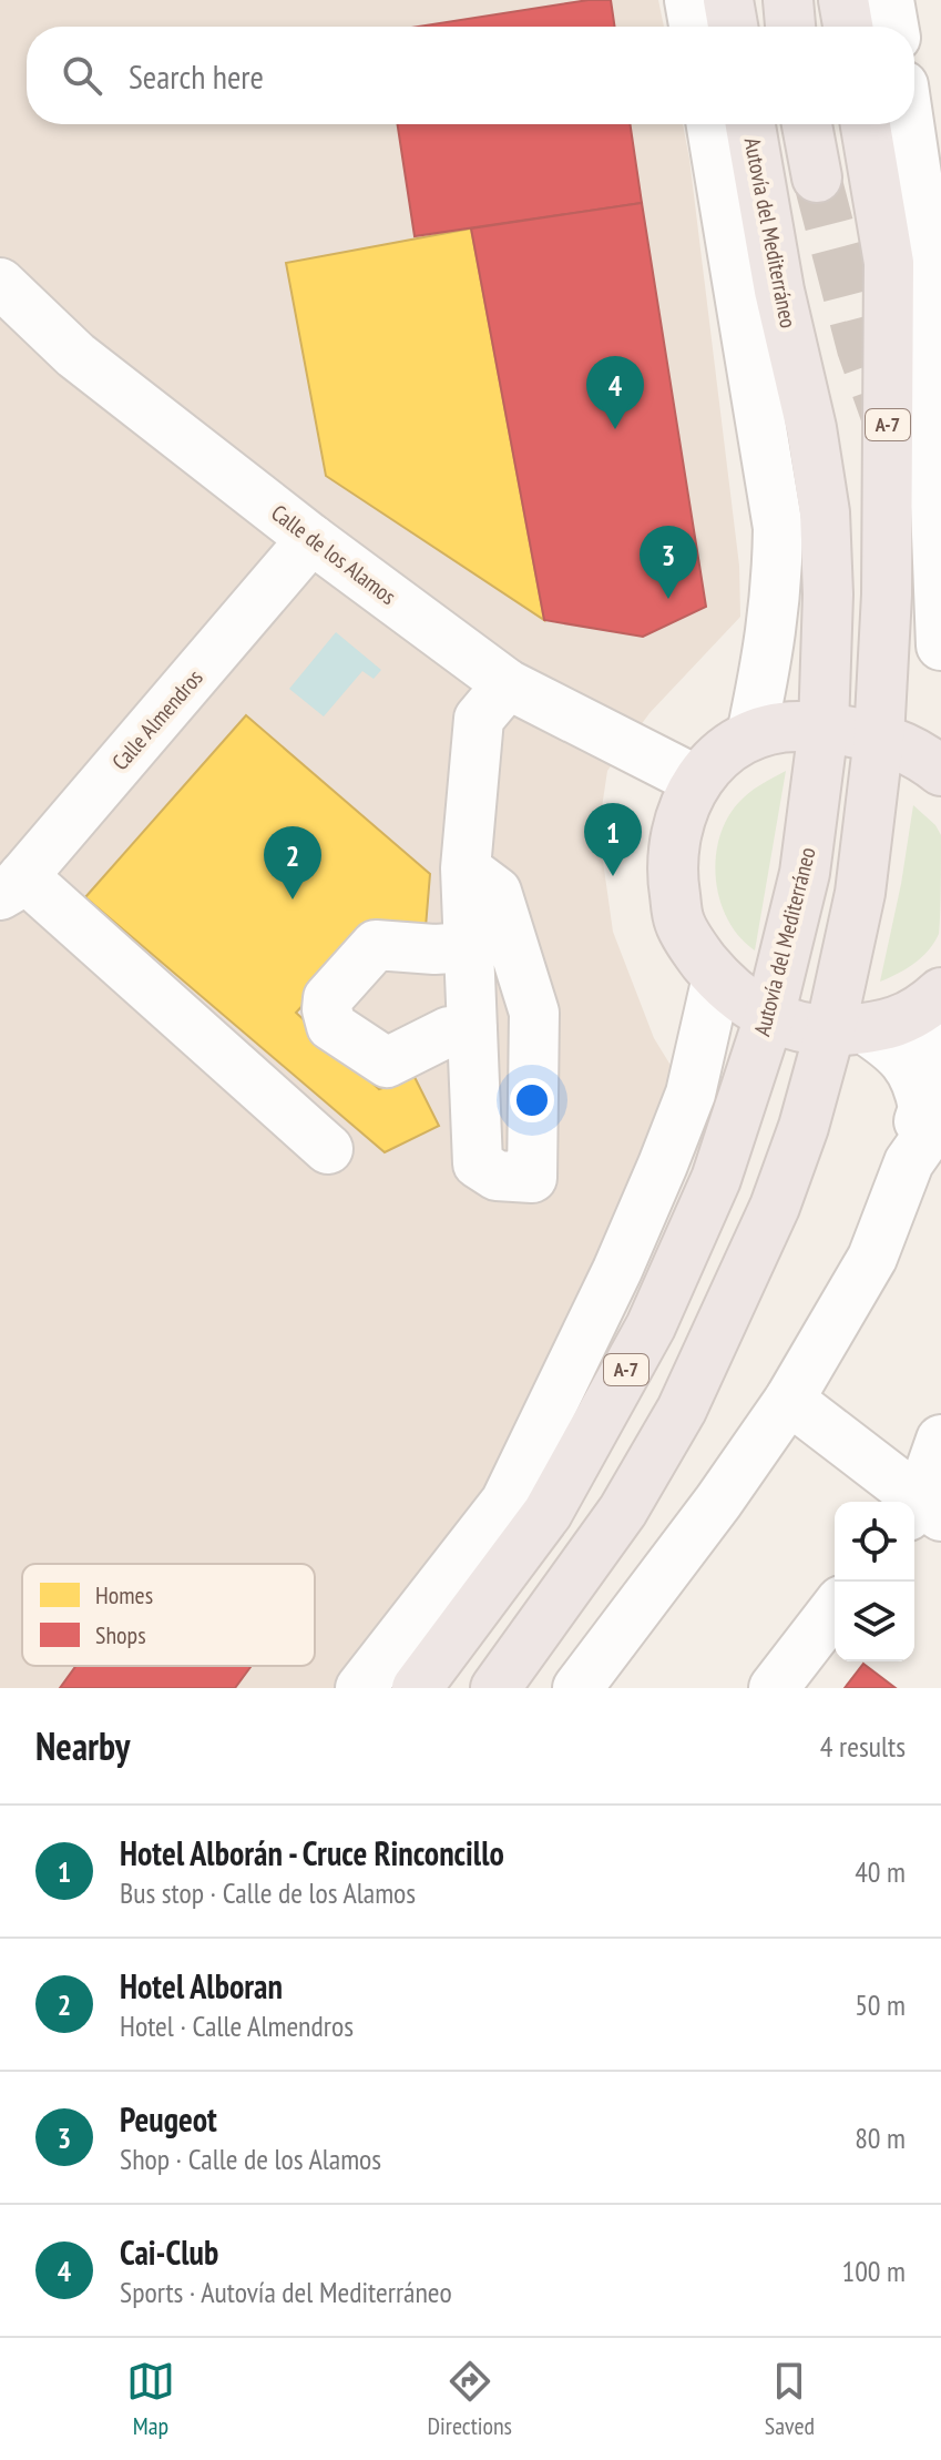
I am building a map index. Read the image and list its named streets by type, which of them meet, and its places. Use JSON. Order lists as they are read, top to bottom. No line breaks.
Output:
{"streets":{"highway":["Autovía del Mediterráneo","A-7"],"street":["Calle de los Alamos","Calle Almendros"]},"crossings":[["Calle de los Alamos","Calle Almendros"]],"legend":["Homes","Shops"],"page":{"search":"Search here","pins":["4","3","1","2"],"heading":["Nearby","4 results"],"list":[{"mark":"1","name":"Hotel Alborán - Cruce Rinconcillo","note":"Bus stop · Calle de los Alamos","value":"40 m"},{"mark":"2","name":"Hotel Alboran","note":"Hotel · Calle Almendros","value":"50 m"},{"mark":"3","name":"Peugeot","note":"Shop · Calle de los Alamos","value":"80 m"},{"mark":"4","name":"Cai-Club","note":"Sports · Autovía del Mediterráneo","value":"100 m"}],"nav":["Map","Directions","Saved"]}}
